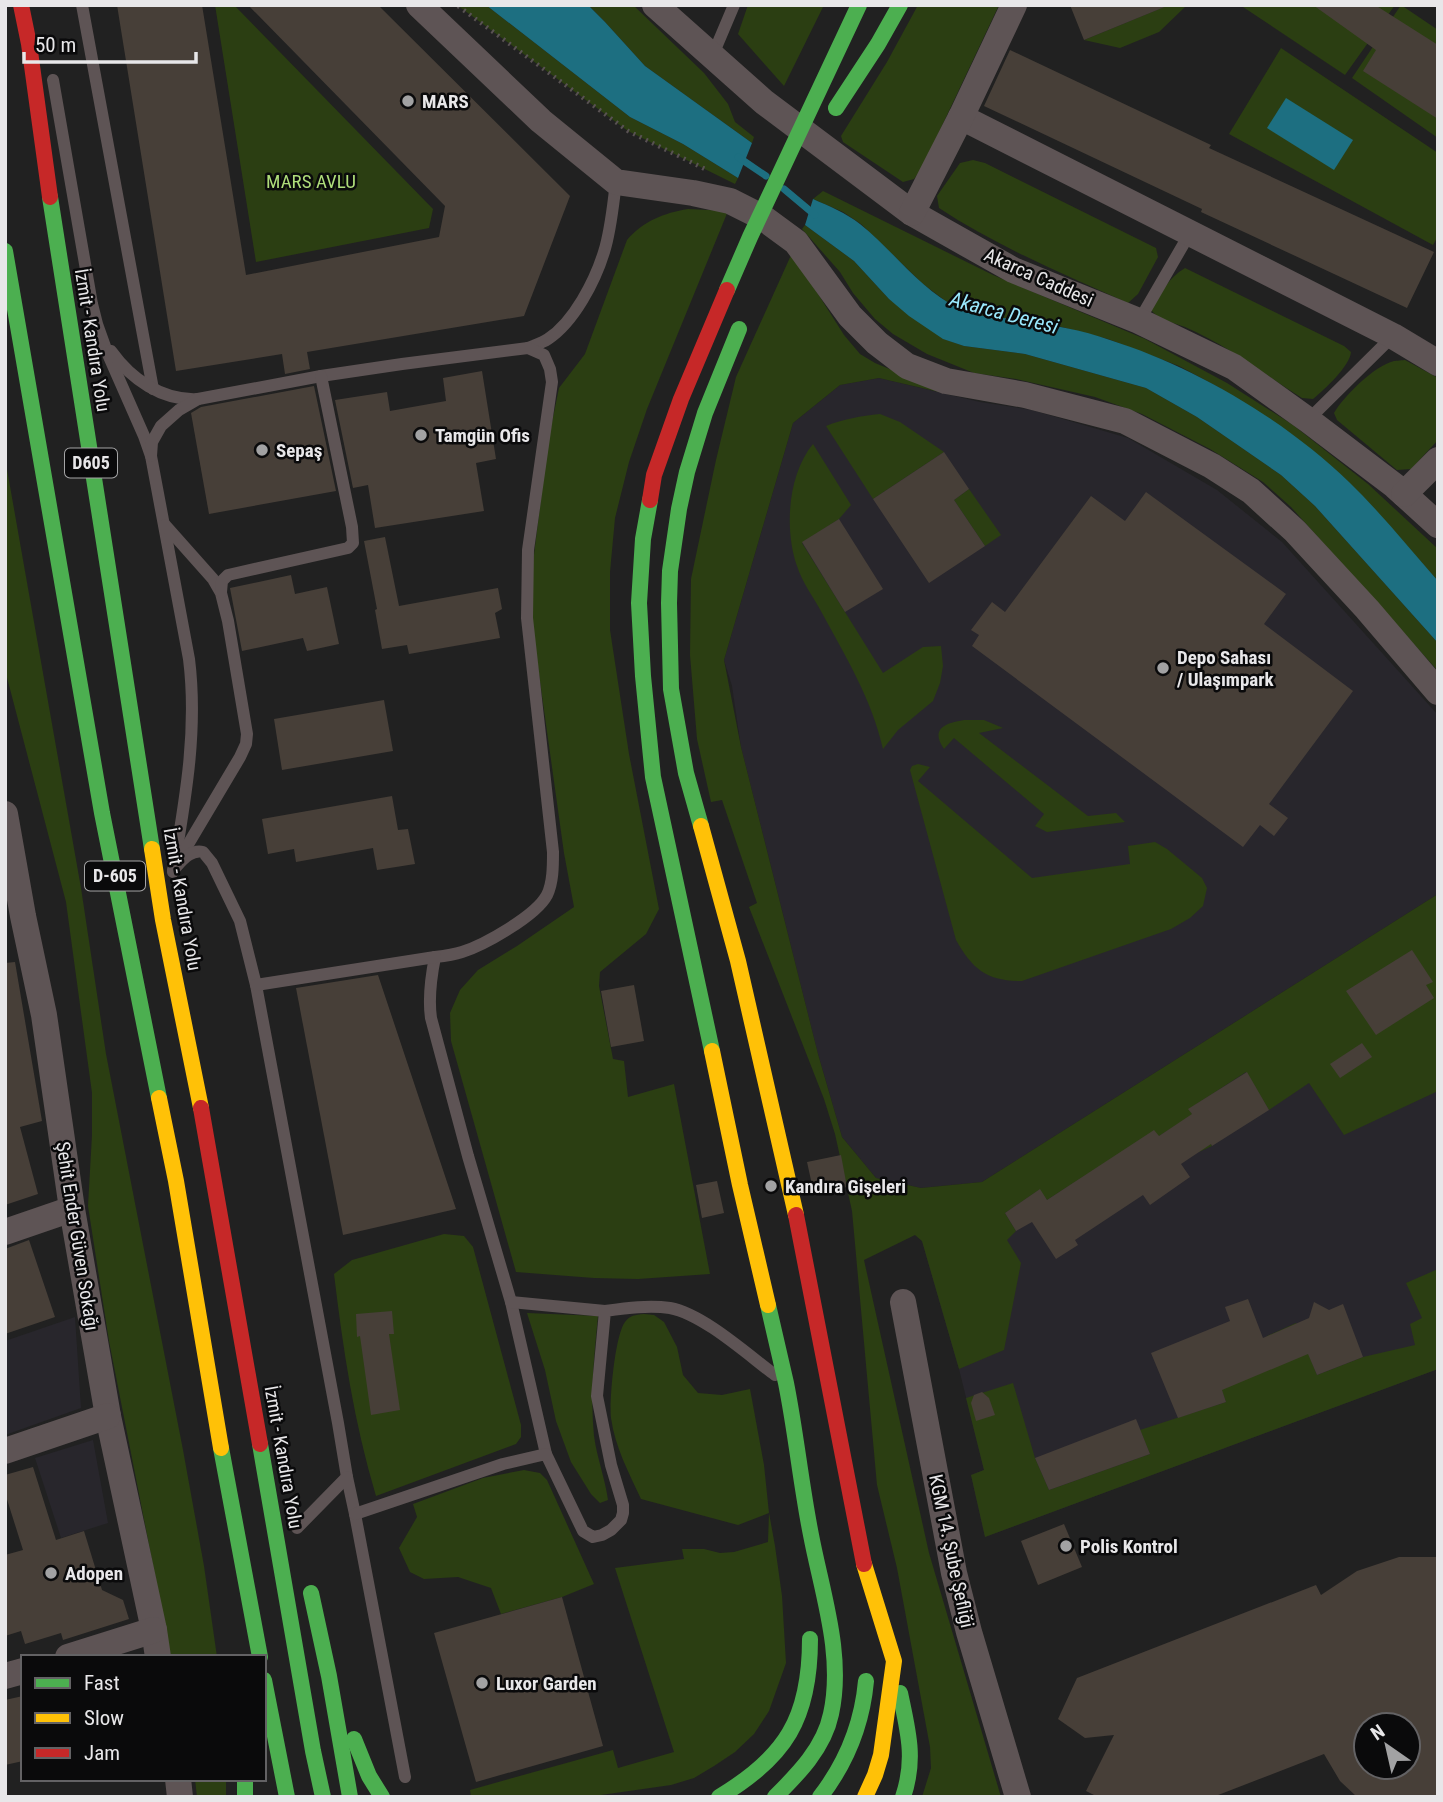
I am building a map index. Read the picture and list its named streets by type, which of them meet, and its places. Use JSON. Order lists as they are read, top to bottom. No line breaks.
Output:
{"streets":{"highway":["İzmit - Kandıra Yolu","D605","D-605"],"street":["Akarca Caddesi","Şehit Ender Güven Sokağı","KGM 14. Şube Şefliği"]},"water":["Akarca Deresi"],"parks":["MARS AVLU"],"places":["MARS","Tamgün Ofis","Sepaş","Depo Sahası / Ulaşımpark","Kandıra Gişeleri","Polis Kontrol","Adopen","Luxor Garden"],"legend":["Fast","Slow","Jam"],"scale_bar":"50 m","north":"top left"}
